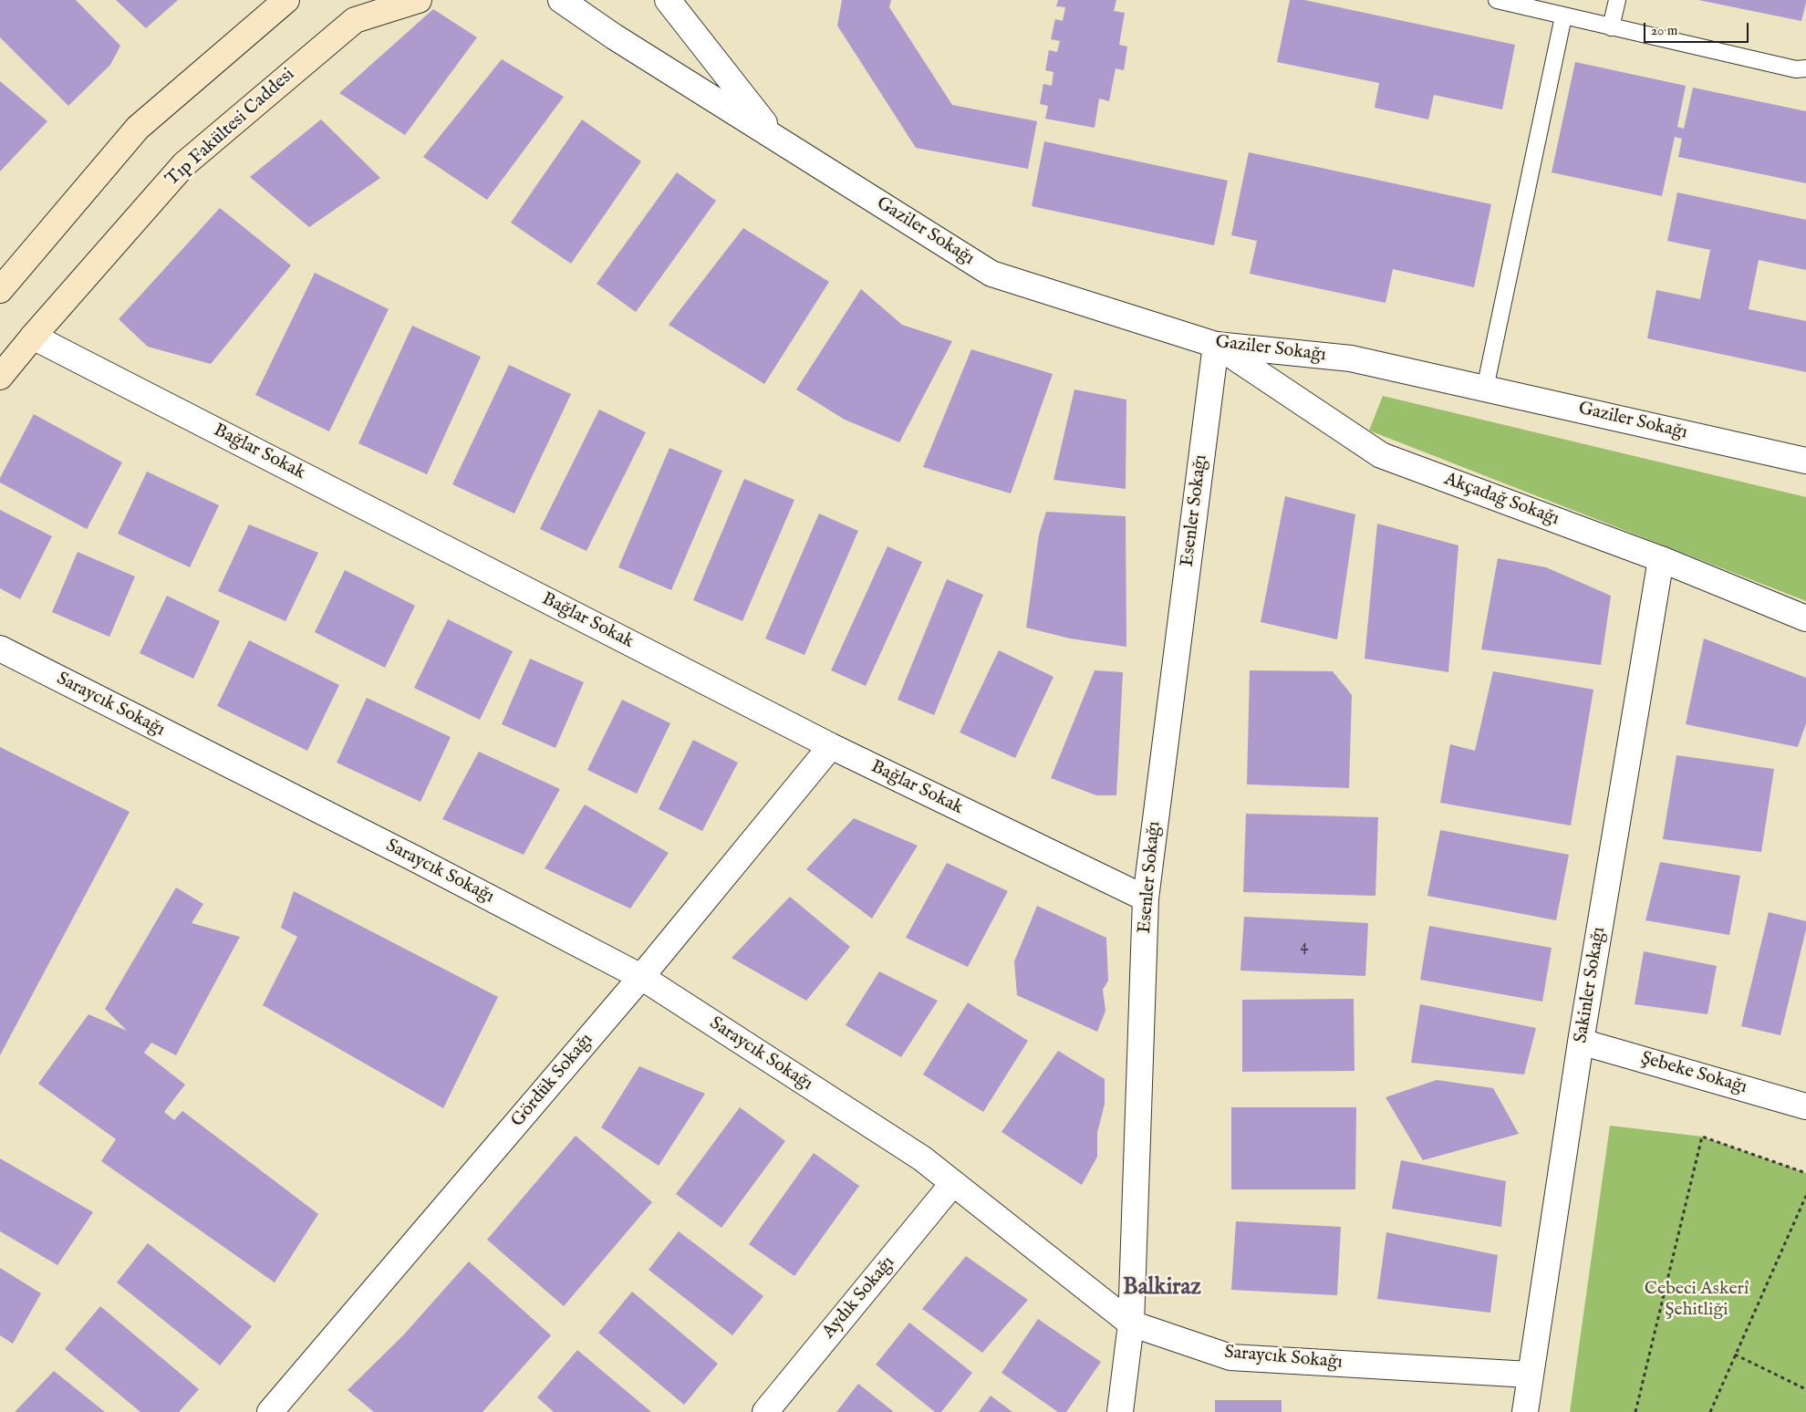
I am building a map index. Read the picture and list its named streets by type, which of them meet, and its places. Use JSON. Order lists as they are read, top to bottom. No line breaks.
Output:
{"streets":{"main road":["Tıp Fakültesi Caddesi"],"street":["Gaziler Sokağı","Bağlar Sokak","Akçadağ Sokağı","Esenler Sokağı","Saraycık Sokağı","Sakinler Sokağı","Şebeke Sokağı","Gördük Sokağı","Aydık Sokağı"]},"crossings":[["Tıp Fakültesi Caddesi","Bağlar Sokak"],["Gaziler Sokağı","Akçadağ Sokağı"],["Gaziler Sokağı","Esenler Sokağı"],["Bağlar Sokak","Esenler Sokağı"],["Bağlar Sokak","Gördük Sokağı"],["Akçadağ Sokağı","Esenler Sokağı"],["Akçadağ Sokağı","Sakinler Sokağı"],["Esenler Sokağı","Saraycık Sokağı"],["Saraycık Sokağı","Sakinler Sokağı"],["Saraycık Sokağı","Gördük Sokağı"],["Saraycık Sokağı","Aydık Sokağı"],["Sakinler Sokağı","Şebeke Sokağı"]],"districts":["Balkiraz"],"parks":["Cebeci Askerî Şehitliği"],"house_numbers":["4"],"scale_bar":"20 m"}
